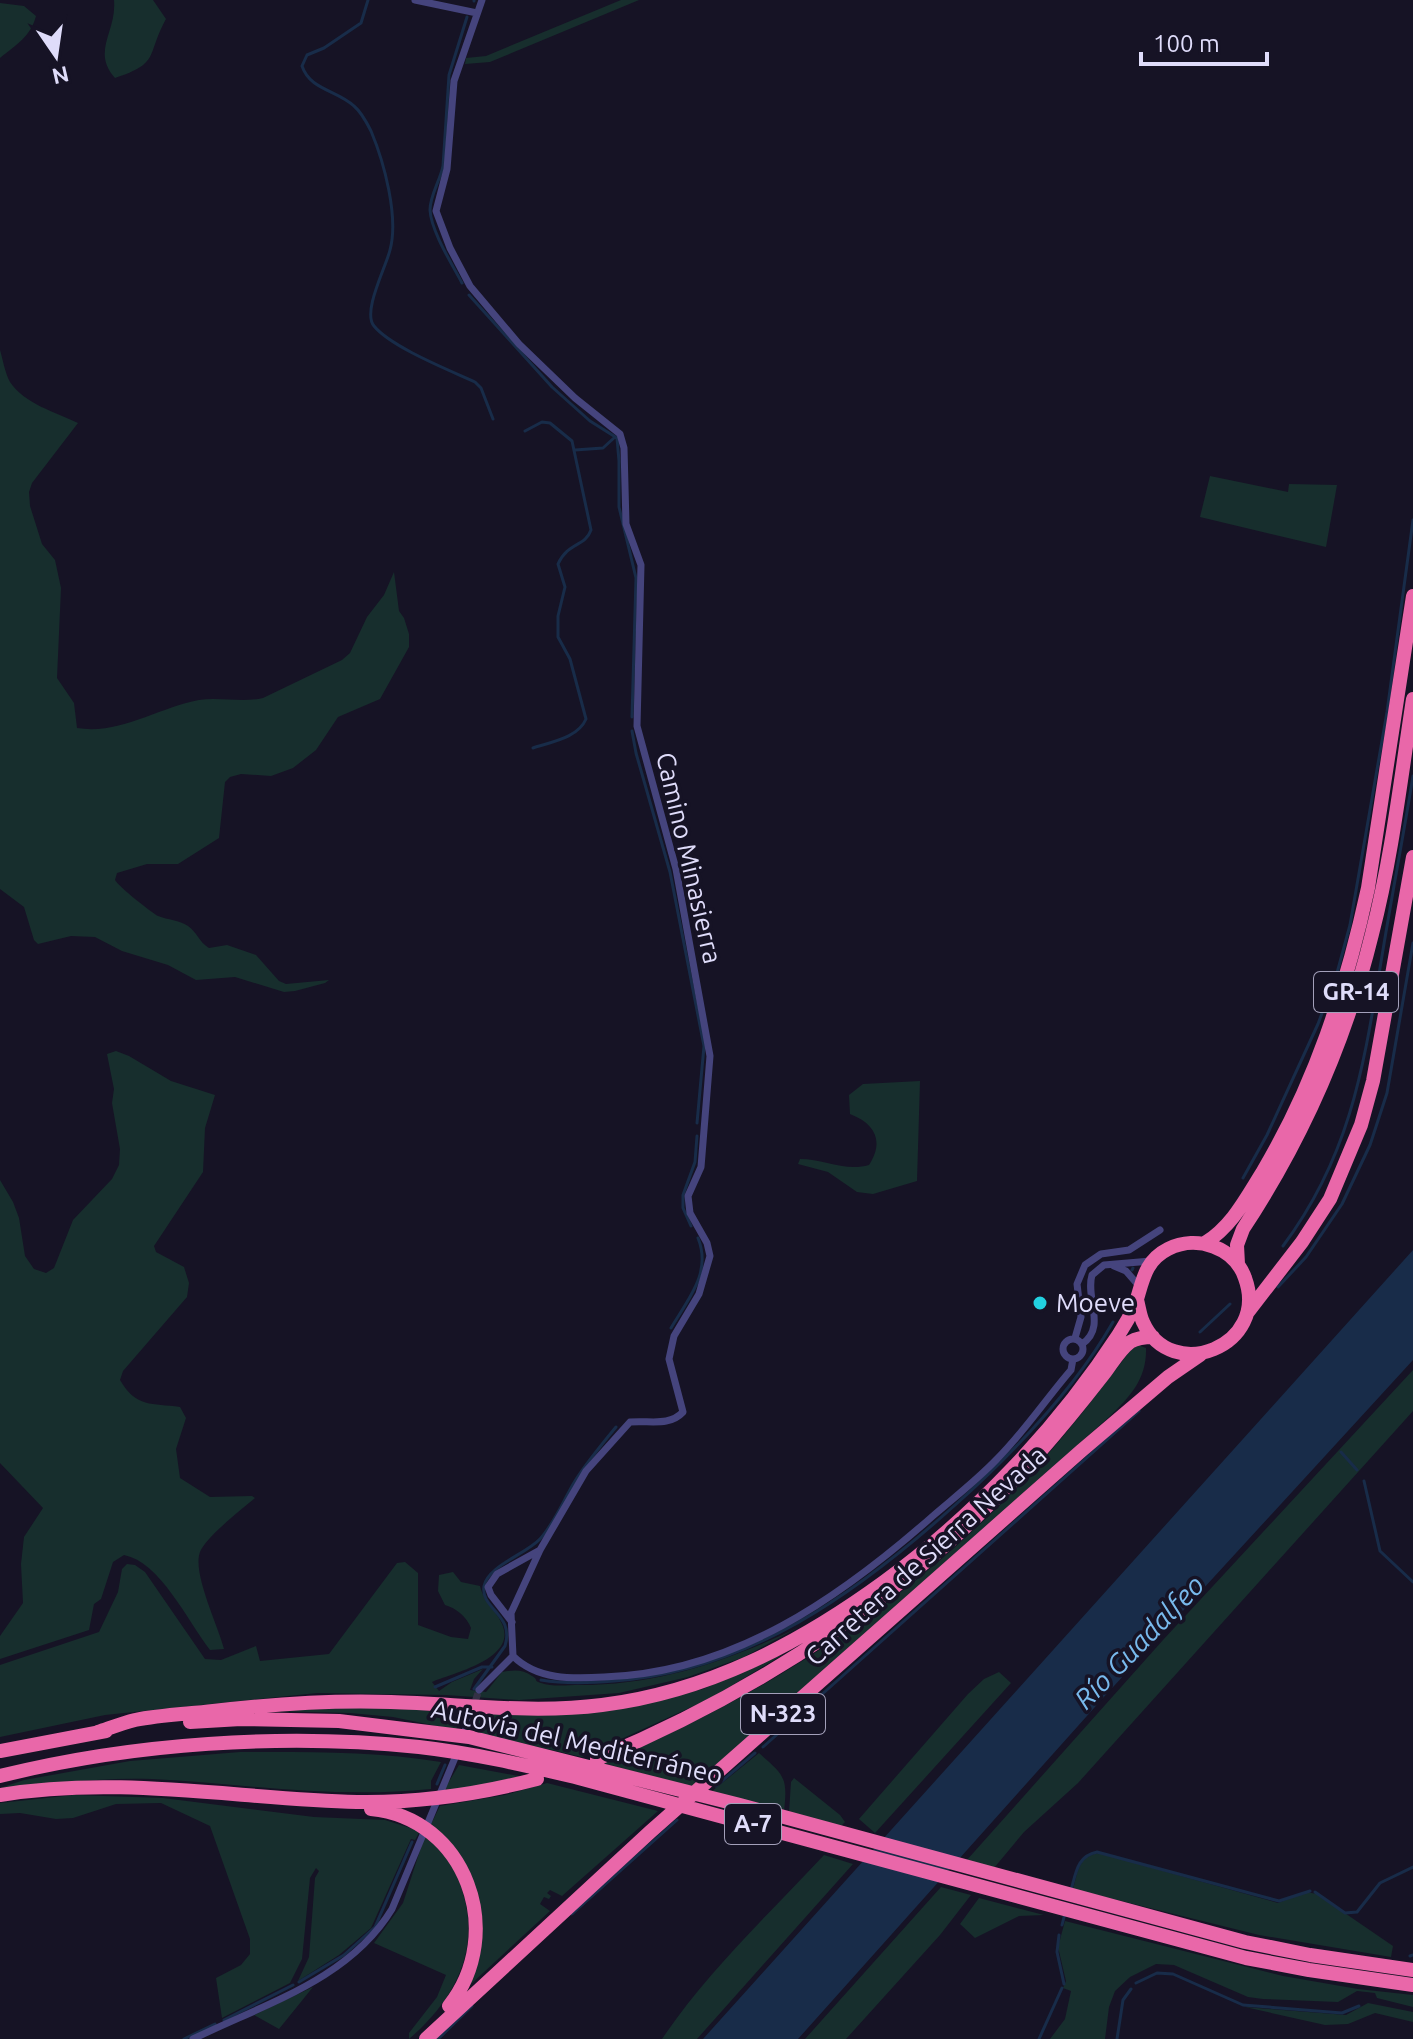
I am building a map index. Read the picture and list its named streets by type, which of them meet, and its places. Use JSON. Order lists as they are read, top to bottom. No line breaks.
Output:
{"streets":{"highway":["GR-14","Carretera de Sierra Nevada","N-323","Autovía del Mediterráneo","A-7"],"street":["Camino Minasierra"]},"crossings":[["GR-14","Carretera de Sierra Nevada"]],"water":["Río Guadalfeo"],"places":["Moeve"],"scale_bar":"100 m","north":"bottom"}
